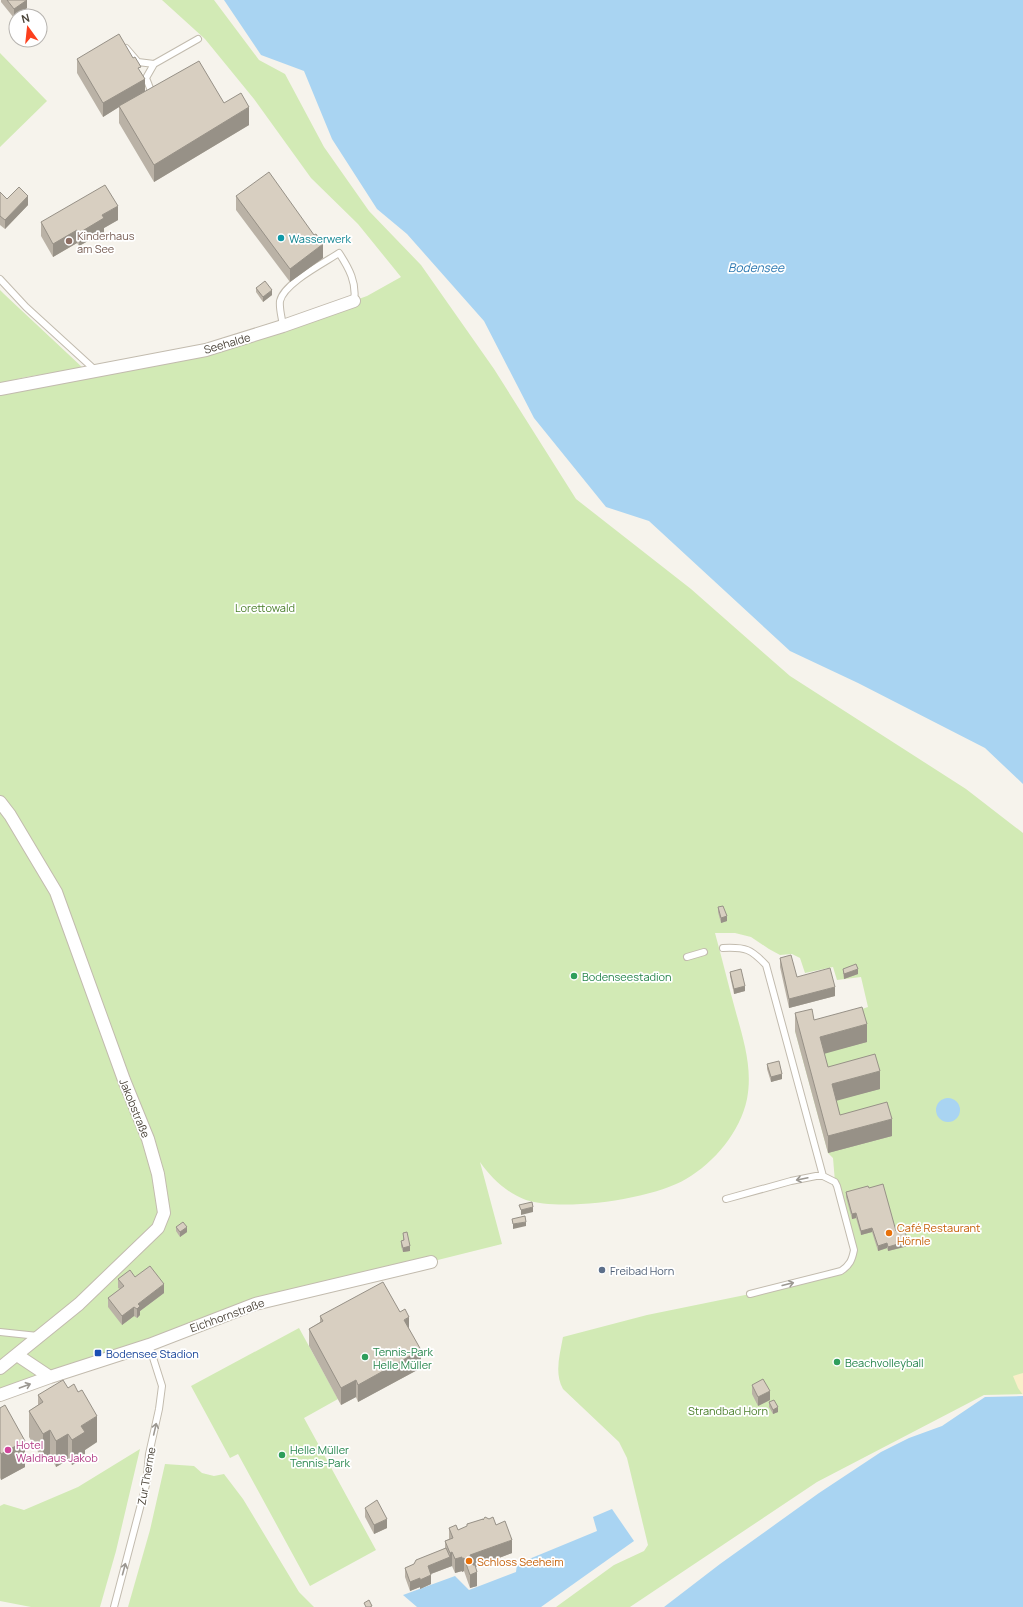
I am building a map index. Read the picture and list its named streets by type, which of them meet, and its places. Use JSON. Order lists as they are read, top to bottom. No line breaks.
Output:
{"streets":{"street":["Seehalde","Jakobstraße","Eichhornstraße"],"lane":["Zur Therme"]},"crossings":[["Eichhornstraße","Zur Therme"]],"one_way":["Zur Therme"],"water":["Bodensee"],"parks":["Lorettowald","Strandbad Horn"],"places":{"other":["Wasserwerk","Kinderhaus am See","Bodenseestadion","Café Restaurant Hörnle","Freibad Horn","Tennis-Park Helle Müller","Beachvolleyball","Hotel Waldhaus Jakob","Helle Müller Tennis-Park","Schloss Seeheim"],"transit":["Bodensee Stadion"]},"north":"top"}
